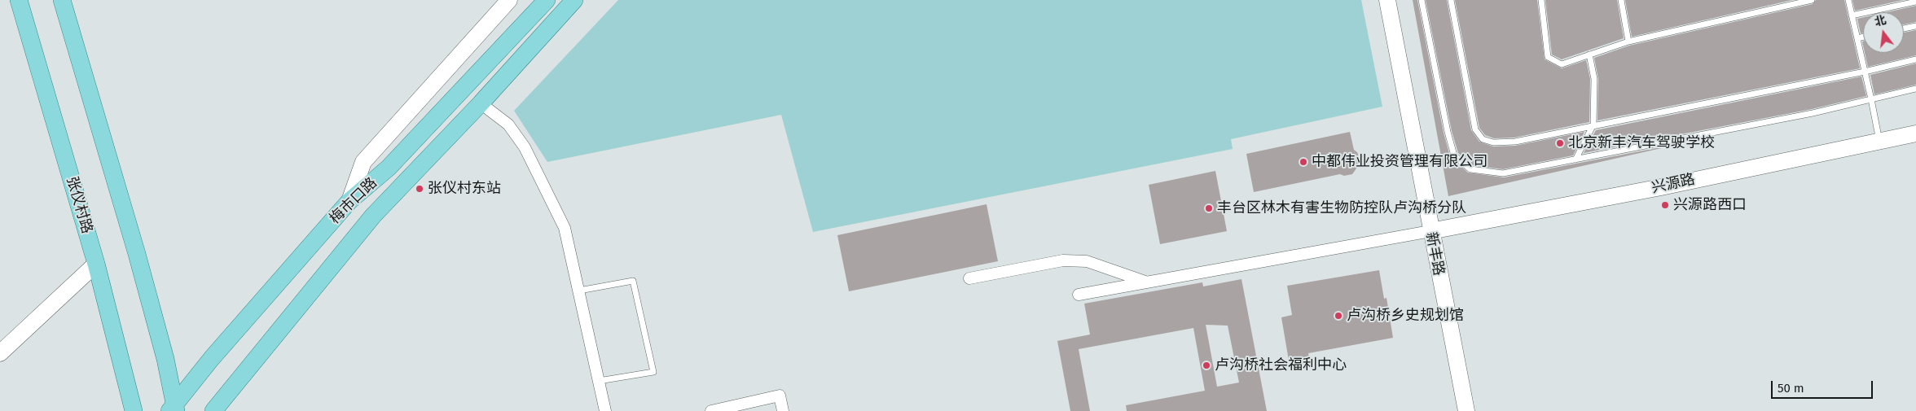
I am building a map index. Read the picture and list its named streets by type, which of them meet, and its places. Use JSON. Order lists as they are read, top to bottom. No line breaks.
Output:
{"streets":{"main road":["梅市口路","张仪村路"],"street":["兴源路","新丰路"]},"crossings":[["兴源路","新丰路"]],"places":["北京新丰汽车驾驶学校","中都伟业投资管理有限公司","张仪村东站","兴源路西口","丰台区林木有害生物防控队卢沟桥分队","卢沟桥乡史规划馆","卢沟桥社会福利中心"],"scale_bar":"50 m","north":"top"}
